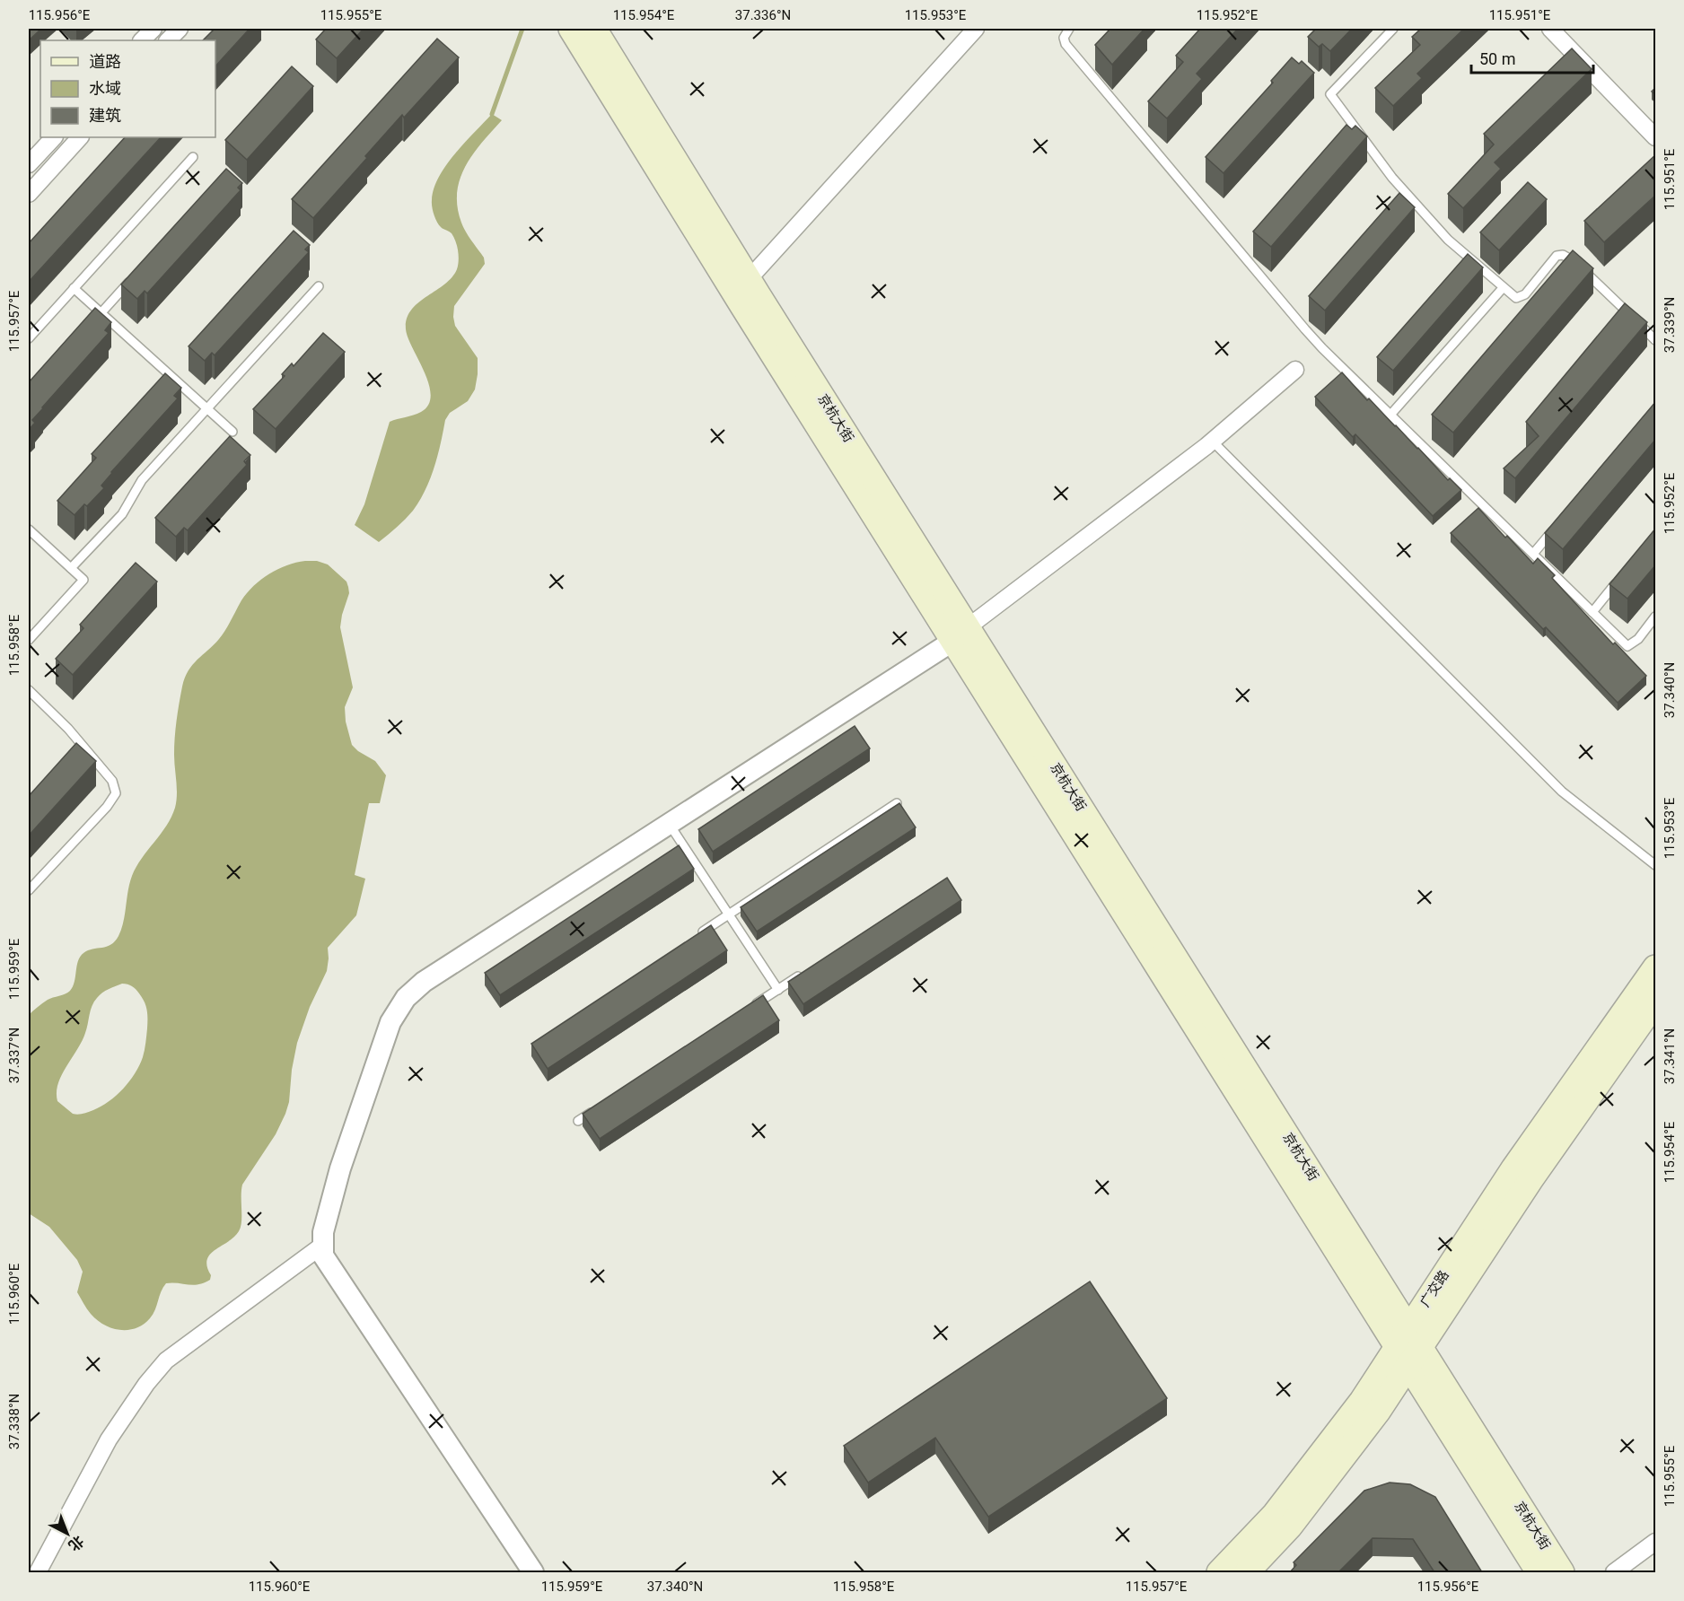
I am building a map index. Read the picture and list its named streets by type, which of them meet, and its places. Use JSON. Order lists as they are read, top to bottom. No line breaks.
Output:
{"streets":{"main road":["京杭大街","广交路"]},"crossings":[["京杭大街","广交路"]],"legend":["道路","水域","建筑"],"scale_bar":"50 m","north":"bottom right","coordinates":["115.956°E","115.955°E","115.954°E","37.336°N","115.953°E","115.952°E","115.951°E","115.957°E","37.339°N","115.958°E","37.340°N","115.959°E","37.337°N","37.341°N","115.960°E","37.338°N"]}
